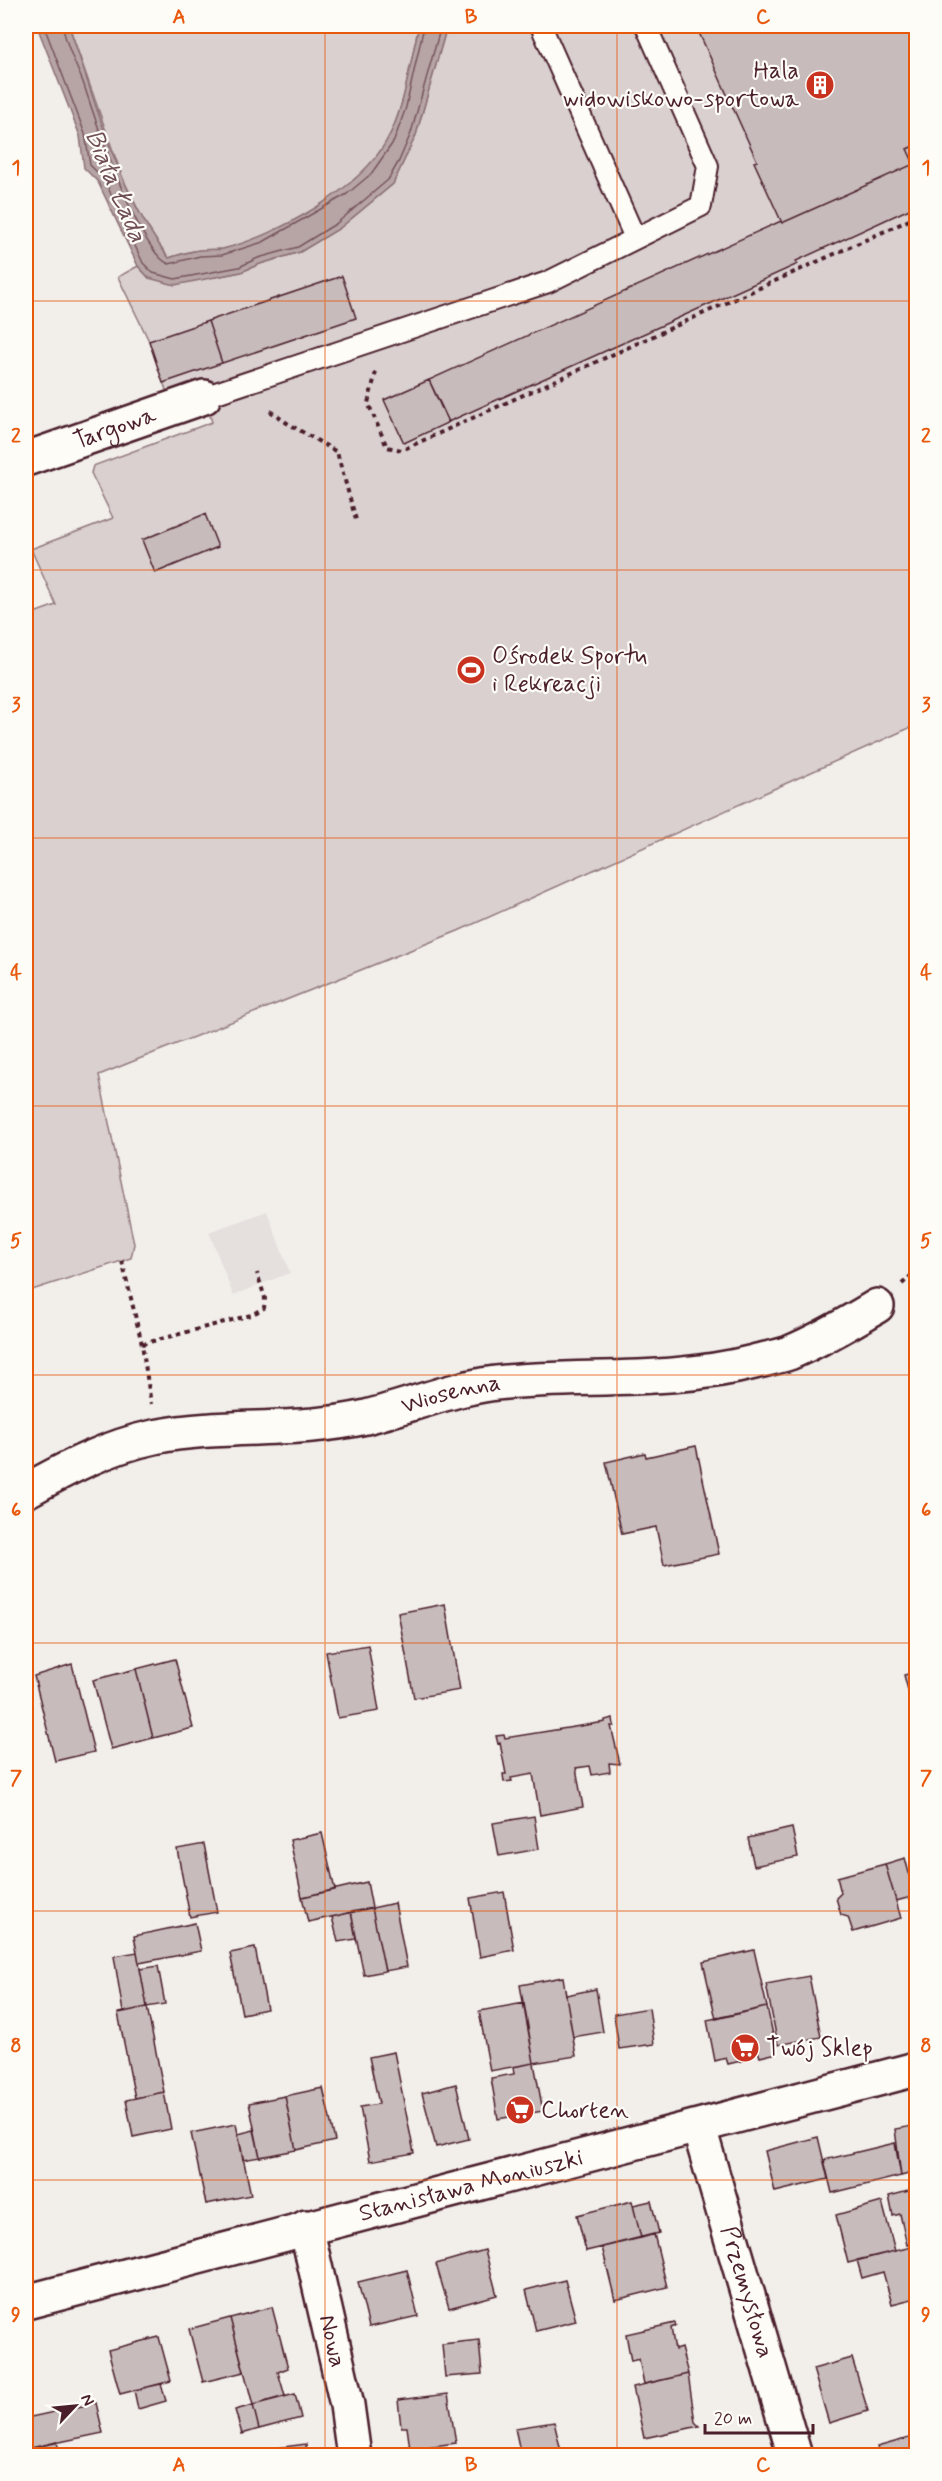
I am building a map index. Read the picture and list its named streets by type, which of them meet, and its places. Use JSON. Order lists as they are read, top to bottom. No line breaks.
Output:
{"streets":{"street":["Targowa","Wiosenna","Stanisława Moniuszki","Przemysłowa","Nowa"]},"crossings":[["Stanisława Moniuszki","Przemysłowa"],["Stanisława Moniuszki","Nowa"]],"water":["Biała Łada"],"places":{"building":["Hala widowiskowo-sportowa"],"sports":["Ośrodek Sportu i Rekreacji"],"supermarket":["Twój Sklep","Chorten"]},"scale_bar":"20 m","north":"top right","grid":{"columns":["A","B","C"],"rows":["1","2","3","4","5","6","7","8","9"]}}
